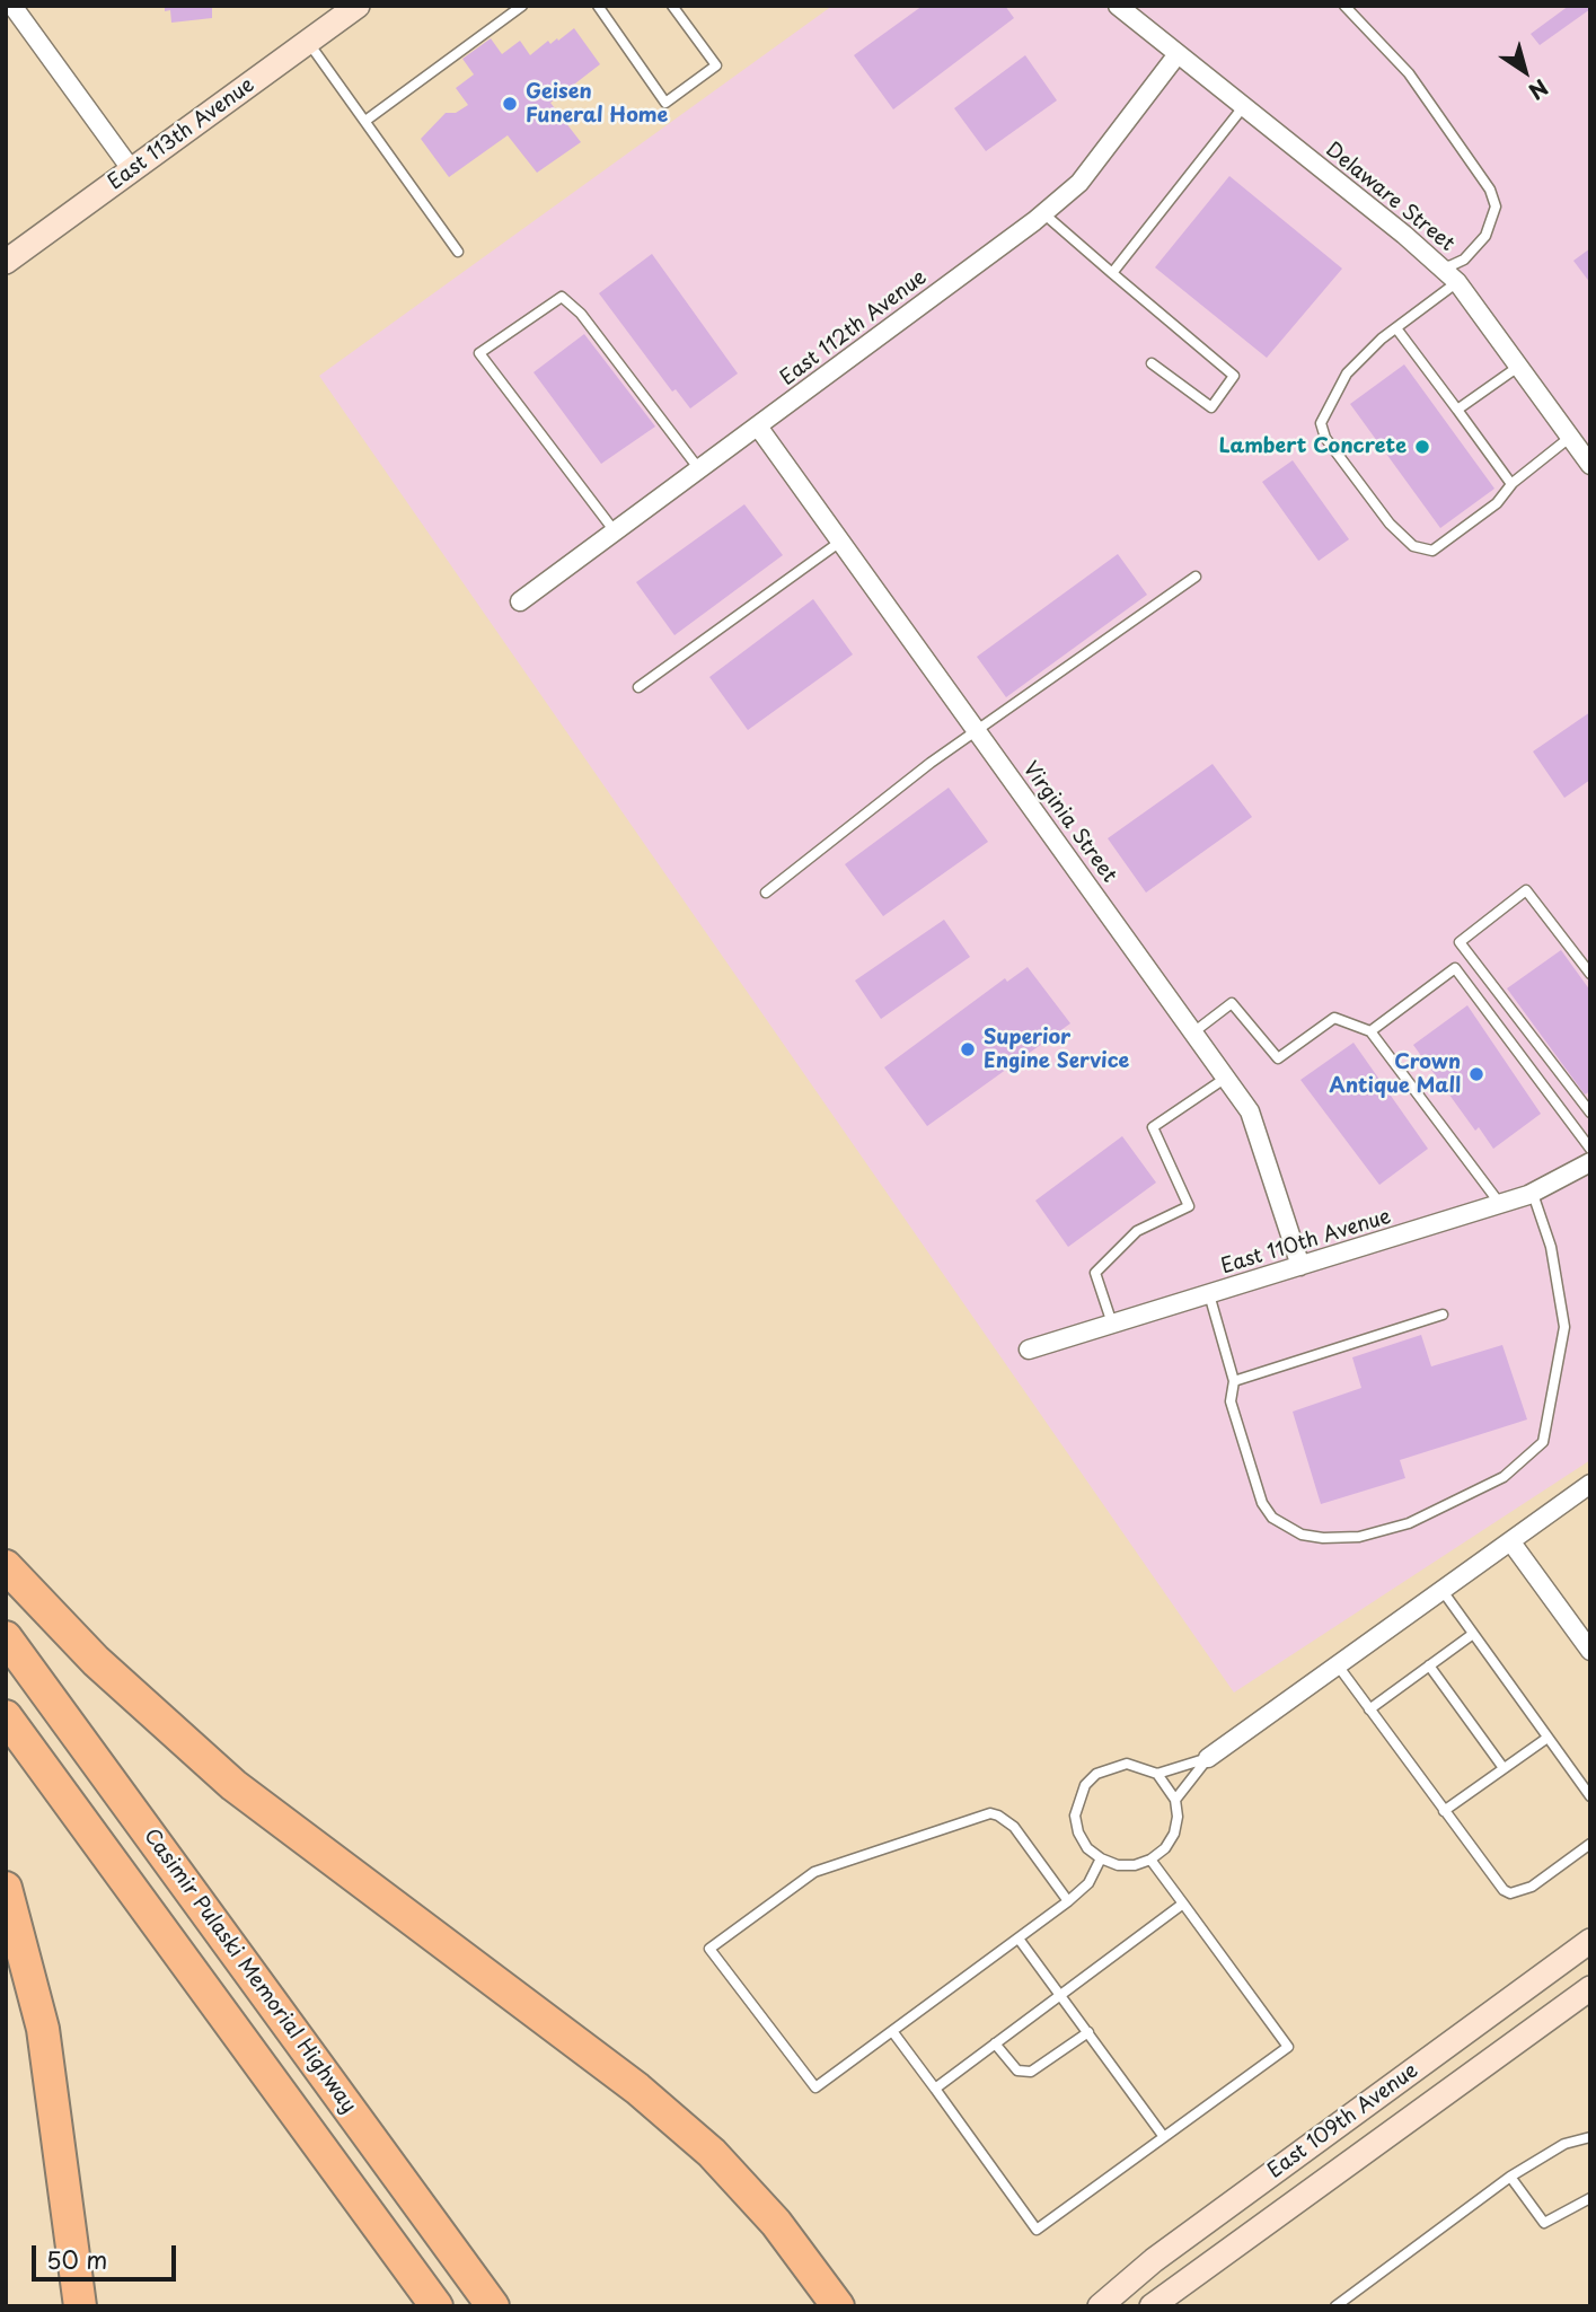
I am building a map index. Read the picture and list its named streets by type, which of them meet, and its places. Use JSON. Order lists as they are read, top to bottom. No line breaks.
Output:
{"streets":{"highway":["Casimir Pulaski Memorial Highway"],"main road":["East 113th Avenue","East 109th Avenue"],"street":["Delaware Street","East 112th Avenue","Virginia Street","East 110th Avenue"]},"crossings":[["Delaware Street","East 112th Avenue"],["East 112th Avenue","Virginia Street"],["Virginia Street","East 110th Avenue"]],"places":["Geisen Funeral Home","Lambert Concrete","Superior Engine Service","Crown Antique Mall"],"scale_bar":"50 m","north":"bottom right"}
